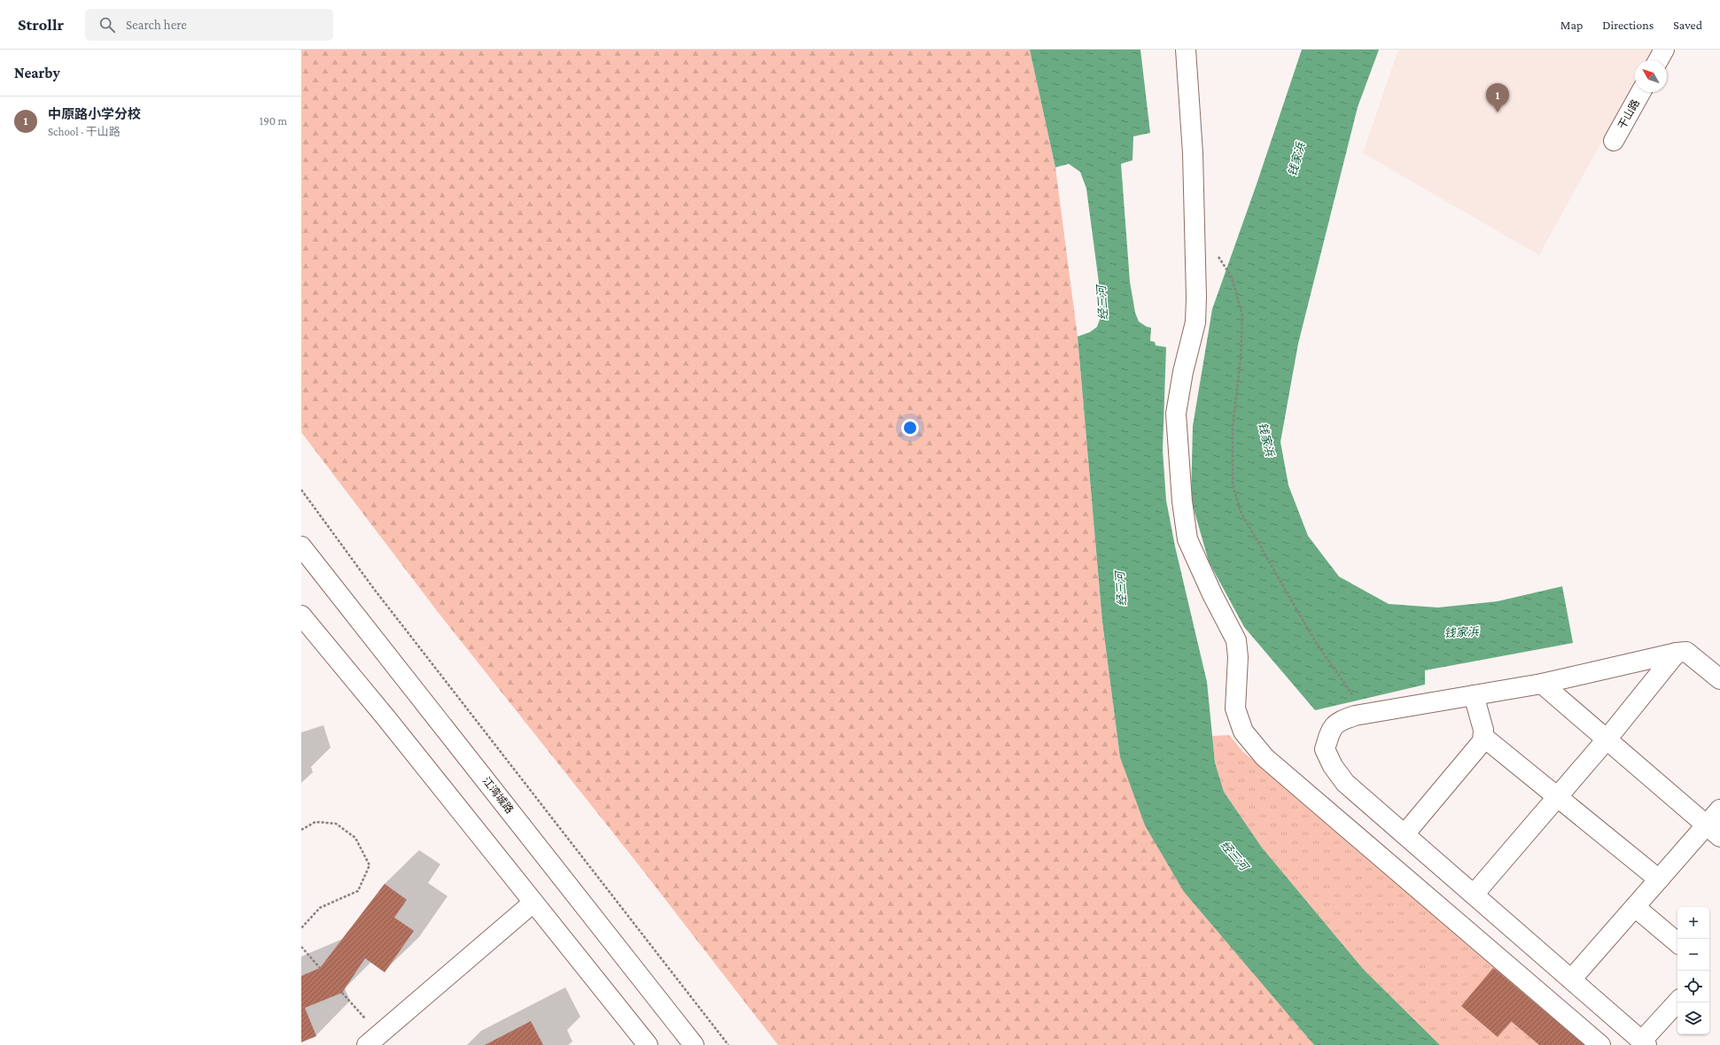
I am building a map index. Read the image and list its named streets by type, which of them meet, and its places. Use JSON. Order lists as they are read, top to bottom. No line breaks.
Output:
{"streets":{"street":["干山路","江湾城路"]},"water":["钱家浜","经三河"],"north":"top left","page":{"header":"Strollr","search":"Search here","nav":["Map","Directions","Saved"],"heading":"Nearby","pins":"1","list":[{"mark":"1","name":"中原路小学分校","note":"School · 干山路","value":"190 m"}],"map_buttons":["+","−"]}}
